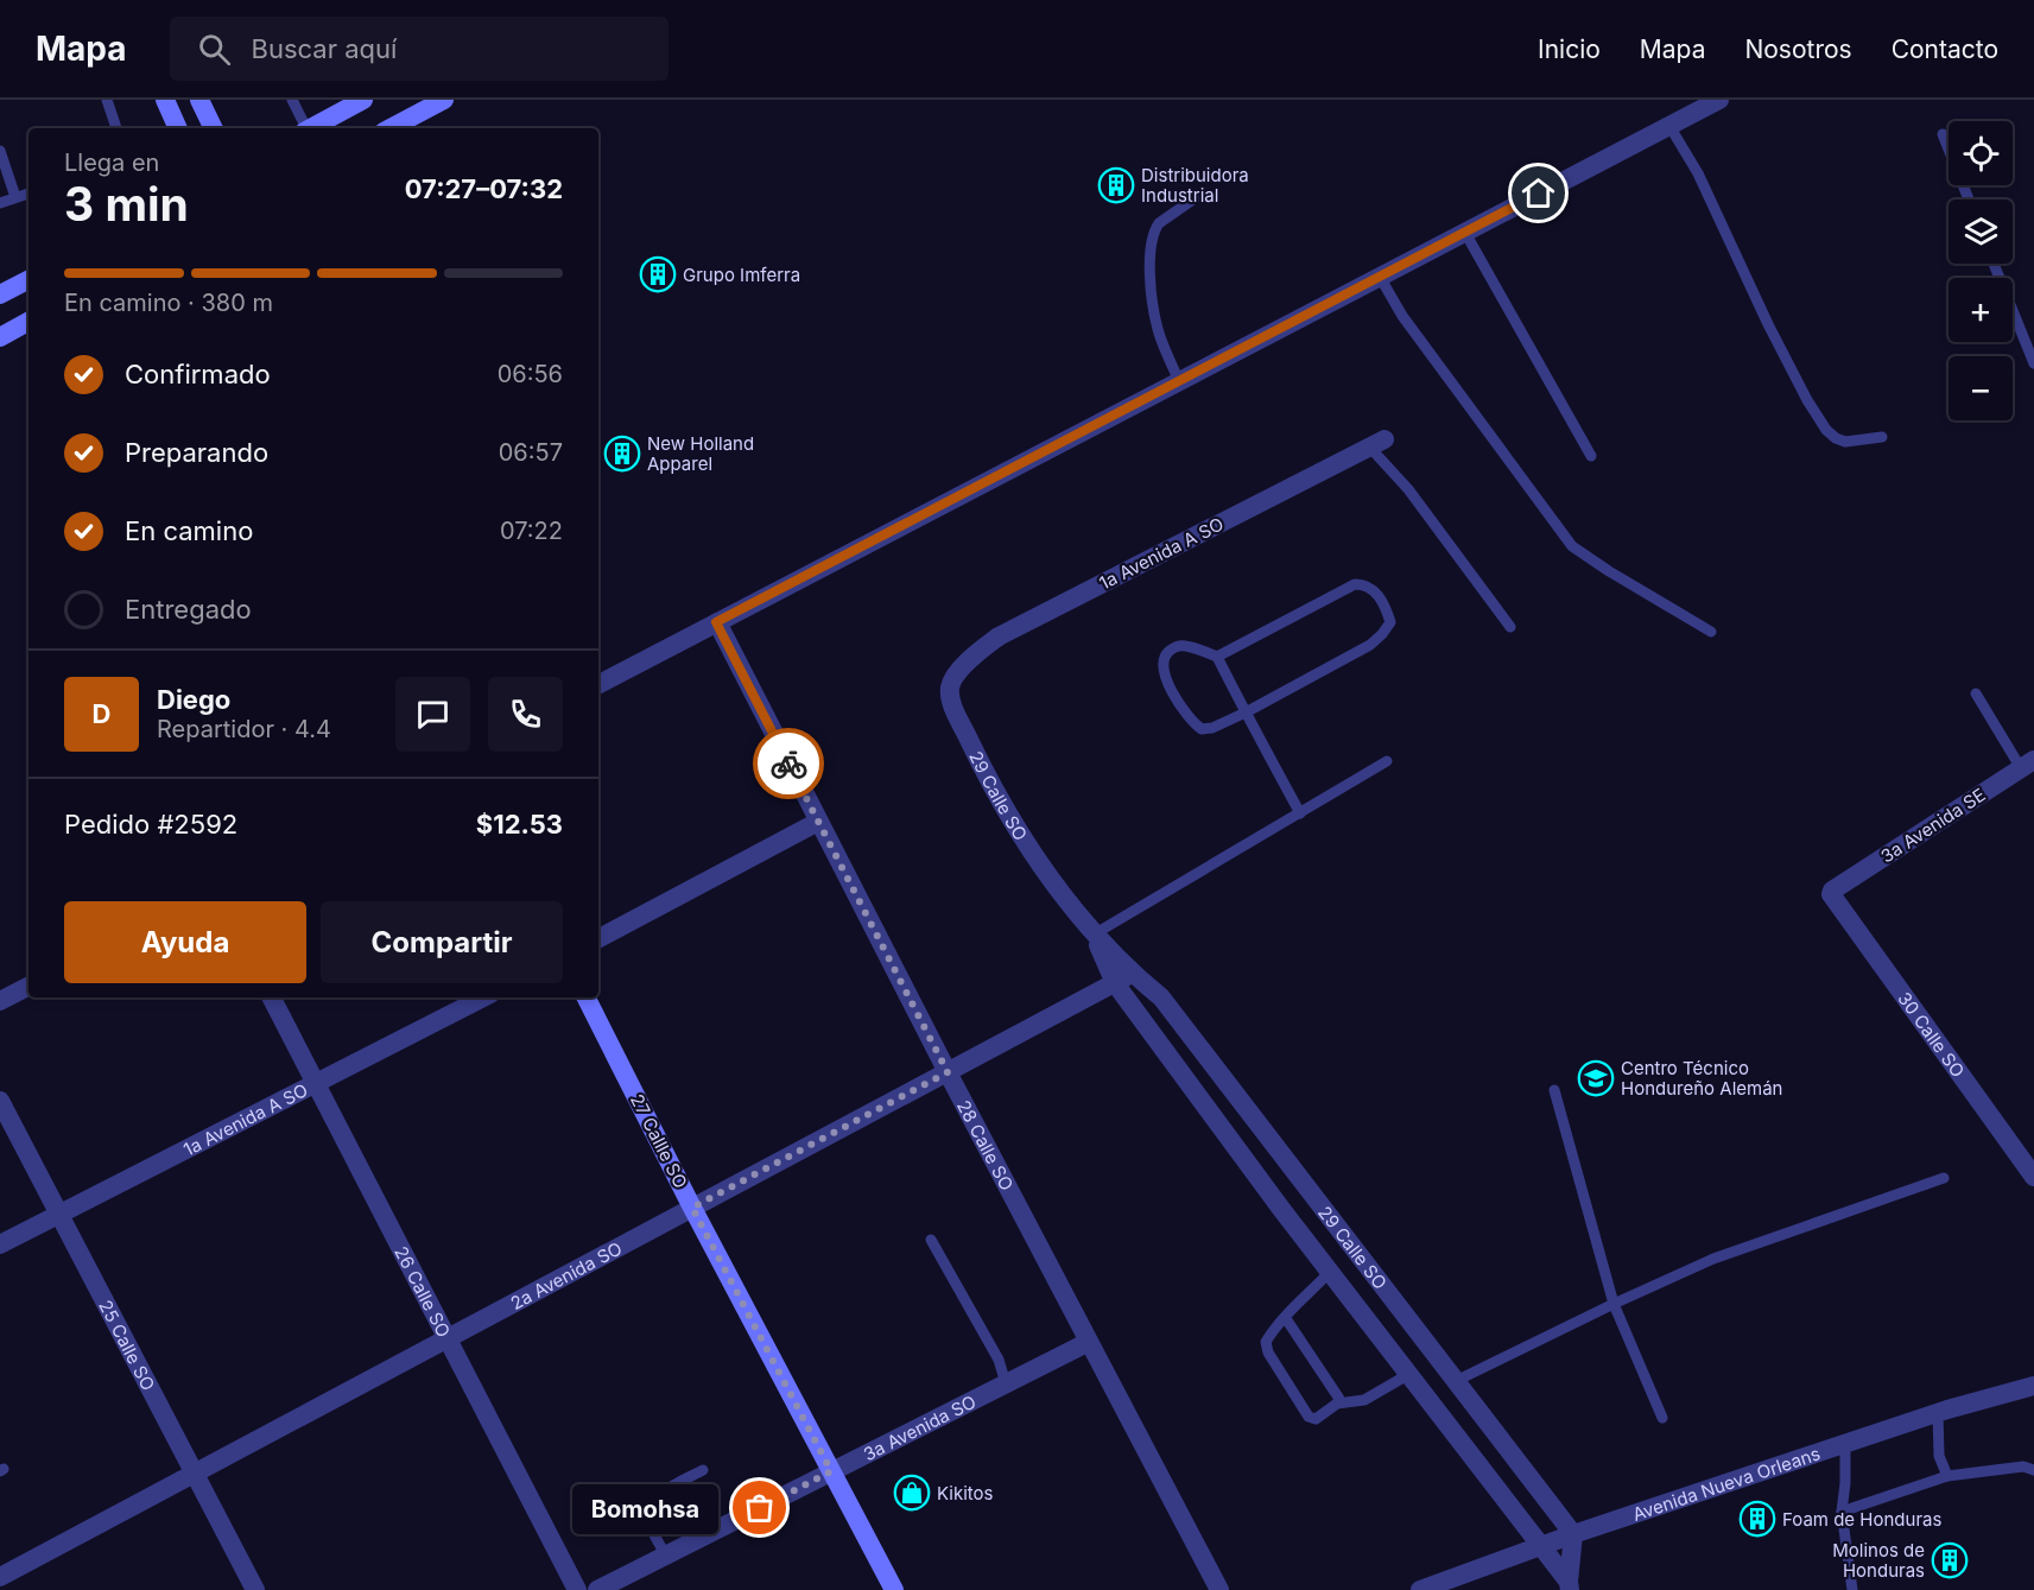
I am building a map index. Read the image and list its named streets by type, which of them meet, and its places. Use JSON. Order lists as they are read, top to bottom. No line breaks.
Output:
{"streets":{"main road":["27 Callle SO"],"street":["1a Avenida A SO","29 Calle SO","3a Avenida SE","30 Calle SO","28 Calle SO","2a Avenida SO","26 Calle SO","25 Calle SO","3a Avenida SO","Avenida Nueva Orleans"]},"crossings":[["1a Avenida A SO","29 Calle SO"],["1a Avenida A SO","26 Calle SO"],["1a Avenida A SO","25 Calle SO"],["29 Calle SO","2a Avenida SO"],["29 Calle SO","Avenida Nueva Orleans"],["3a Avenida SE","30 Calle SO"],["27 Callle SO","2a Avenida SO"],["27 Callle SO","3a Avenida SO"],["28 Calle SO","2a Avenida SO"],["28 Calle SO","3a Avenida SO"],["2a Avenida SO","26 Calle SO"],["2a Avenida SO","25 Calle SO"]],"places":{"building":["Distribuidora Industrial","Grupo Imferra","New Holland Apparel","Foam de Honduras","Molinos de Honduras"],"school or university":["Centro Técnico Hondureño Alemán"],"shop":["Kikitos"],"other":["Bomohsa"]},"page":{"header":"Mapa","search":"Buscar aquí","nav":["Inicio","Mapa","Nosotros","Contacto"],"map_buttons":["+","−"],"heading":["3 min","Llega en","07:27–07:32"],"panel":["Diego","Repartidor · 4.4","Pedido #2592","$12.53"],"bar":"En camino · 380 m","list":[["Confirmado","06:56"],["Preparando","06:57"],["En camino","07:22"],"Entregado"],"round":"D","buttons":["Ayuda","Compartir"],"bubble":"Bomohsa"}}
